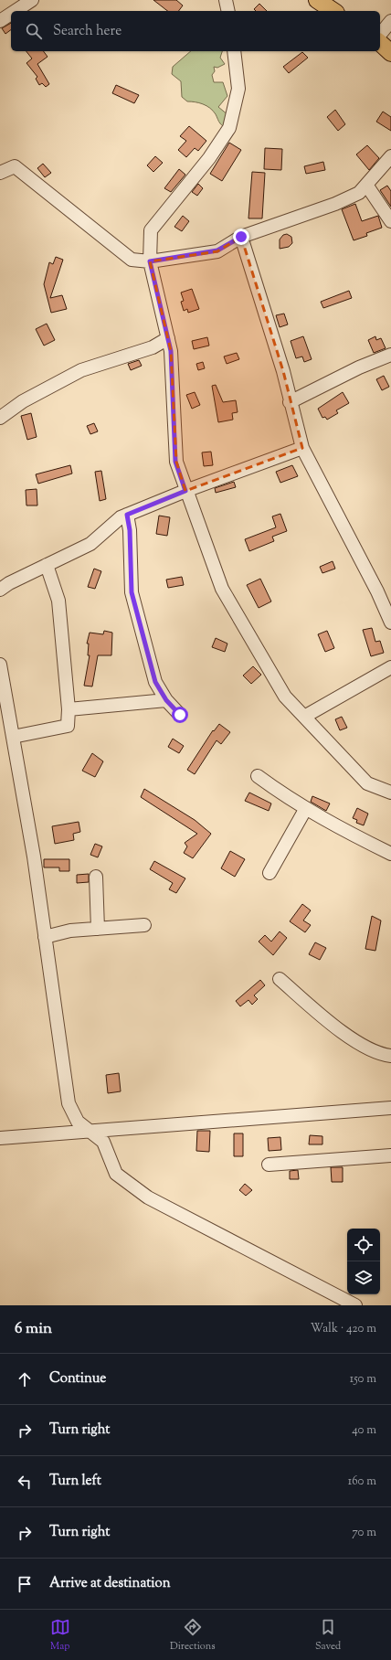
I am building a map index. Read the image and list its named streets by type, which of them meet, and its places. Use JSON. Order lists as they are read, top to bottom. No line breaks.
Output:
{"page":{"search":"Search here","heading":["6 min","Walk · 420 m"],"list":[["Continue","150 m"],["Turn right","40 m"],["Turn left","160 m"],["Turn right","70 m"],"Arrive at destination"],"nav":["Map","Directions","Saved"]}}
